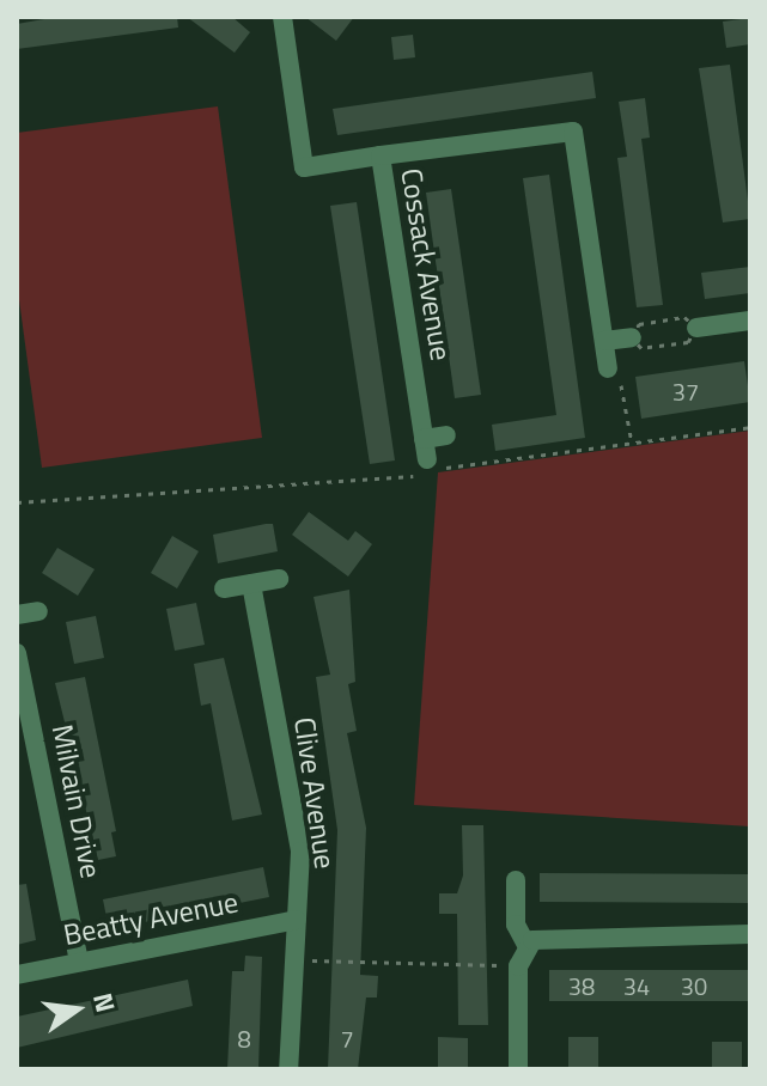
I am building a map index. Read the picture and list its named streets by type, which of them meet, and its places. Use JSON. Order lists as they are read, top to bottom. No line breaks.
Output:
{"streets":{"street":["Cossack Avenue","Clive Avenue","Milvain Drive","Beatty Avenue"]},"crossings":[["Clive Avenue","Beatty Avenue"],["Milvain Drive","Beatty Avenue"]],"house_numbers":["37","38","34","30","8","7"],"north":"right"}
